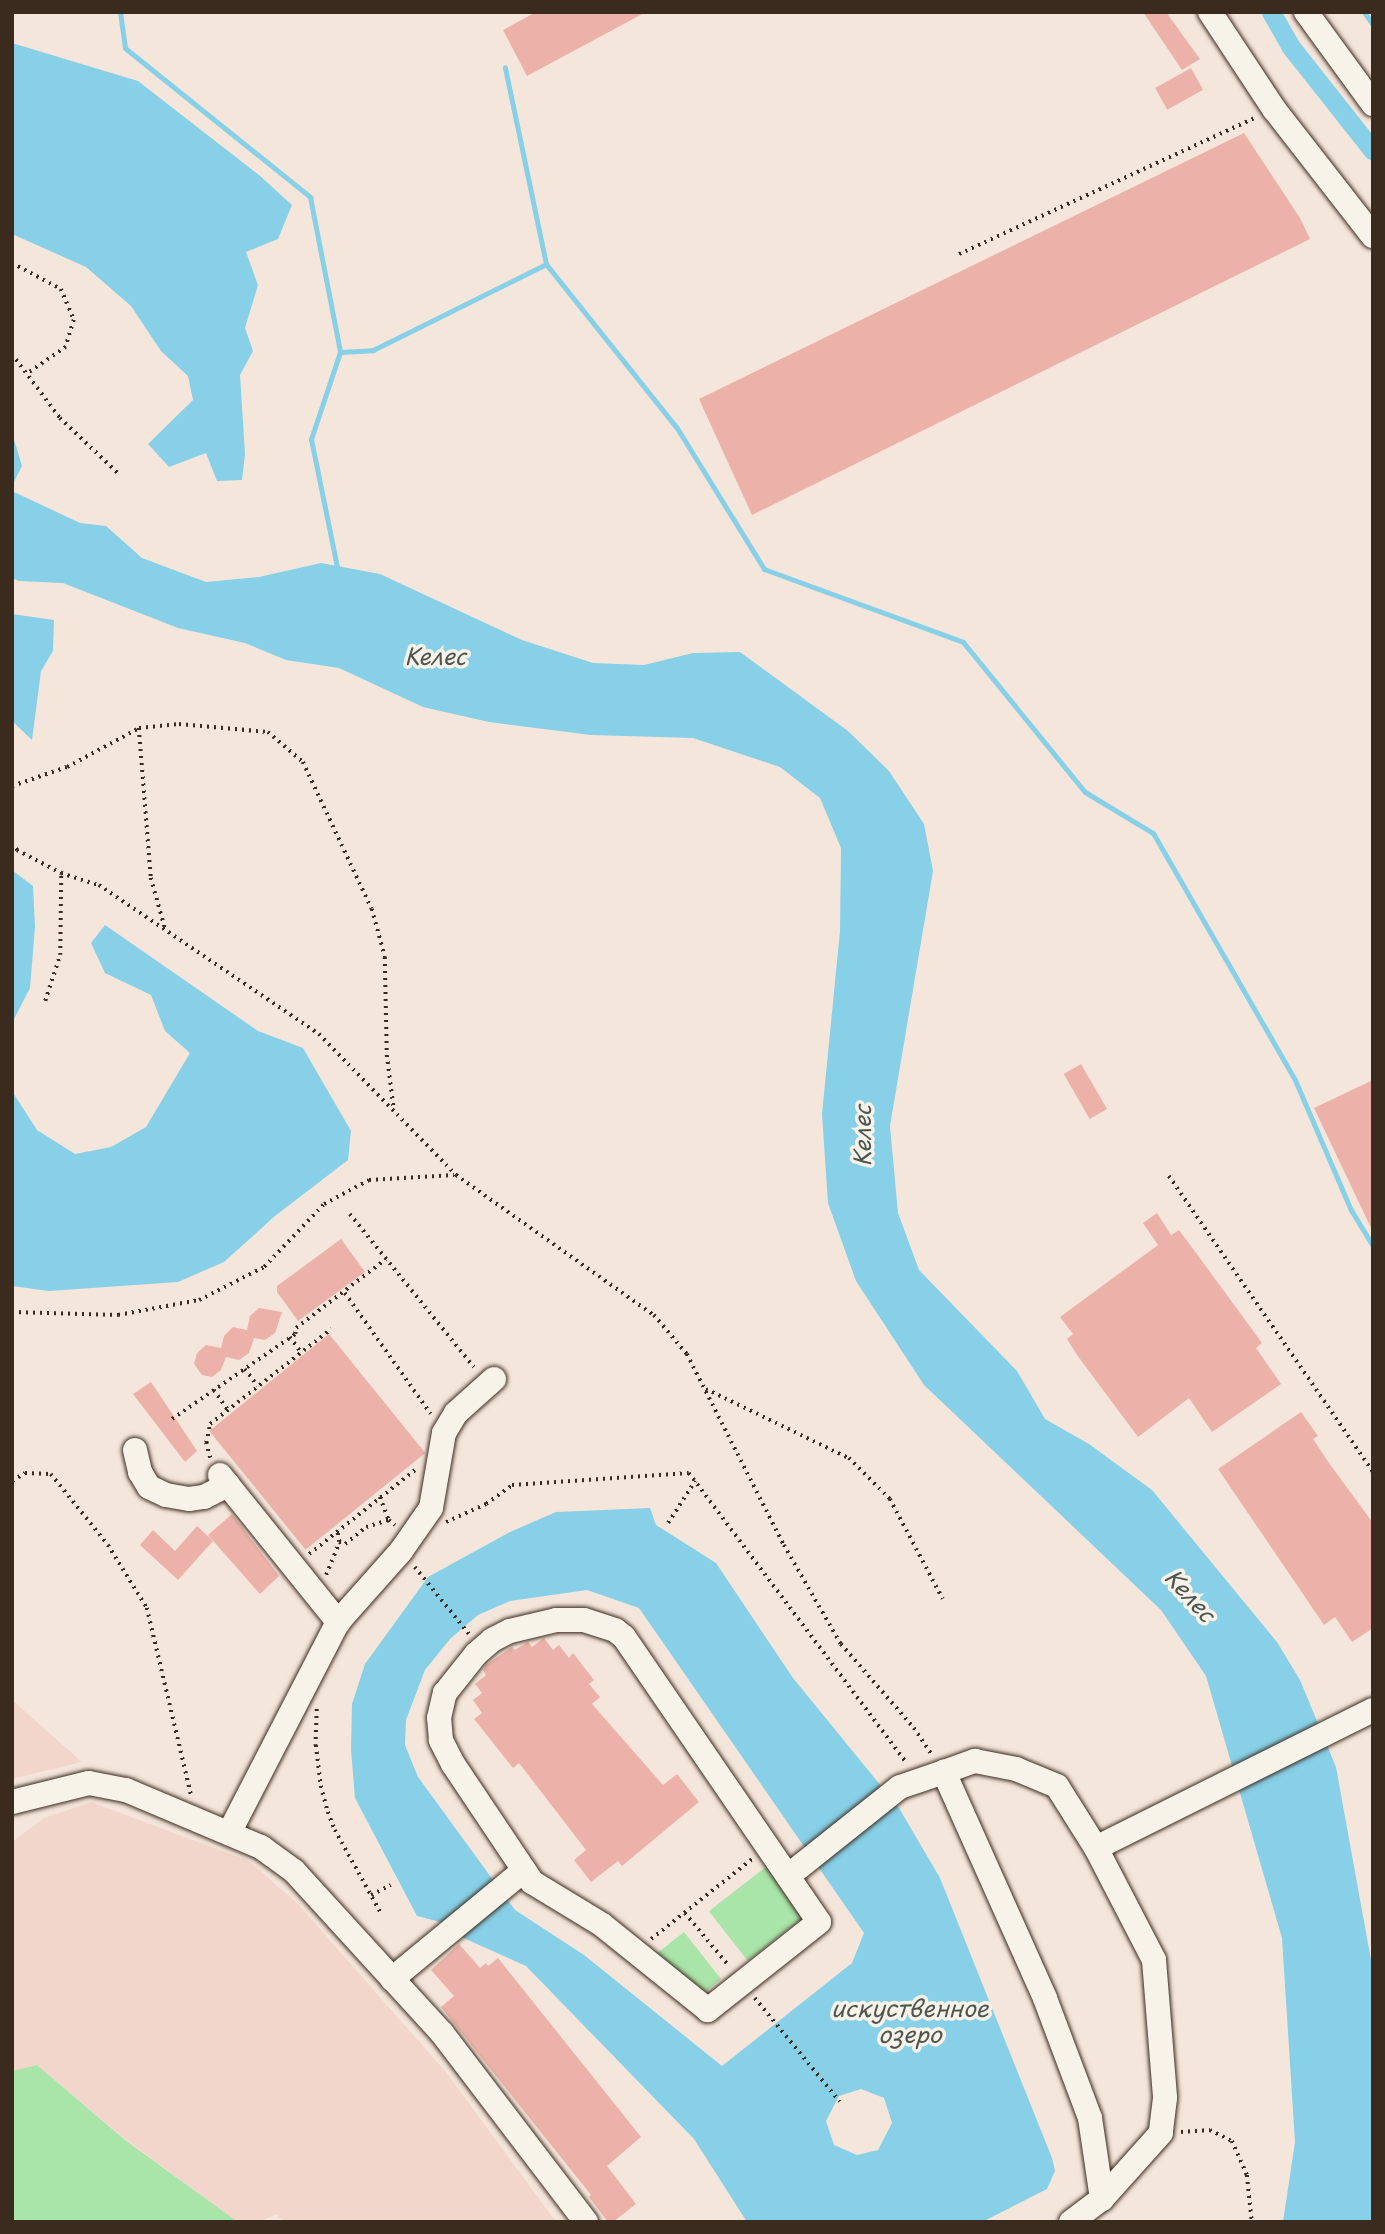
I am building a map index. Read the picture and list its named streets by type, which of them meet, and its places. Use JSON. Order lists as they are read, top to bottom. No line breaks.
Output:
{"water":["Келес","искуственное озеро"]}
